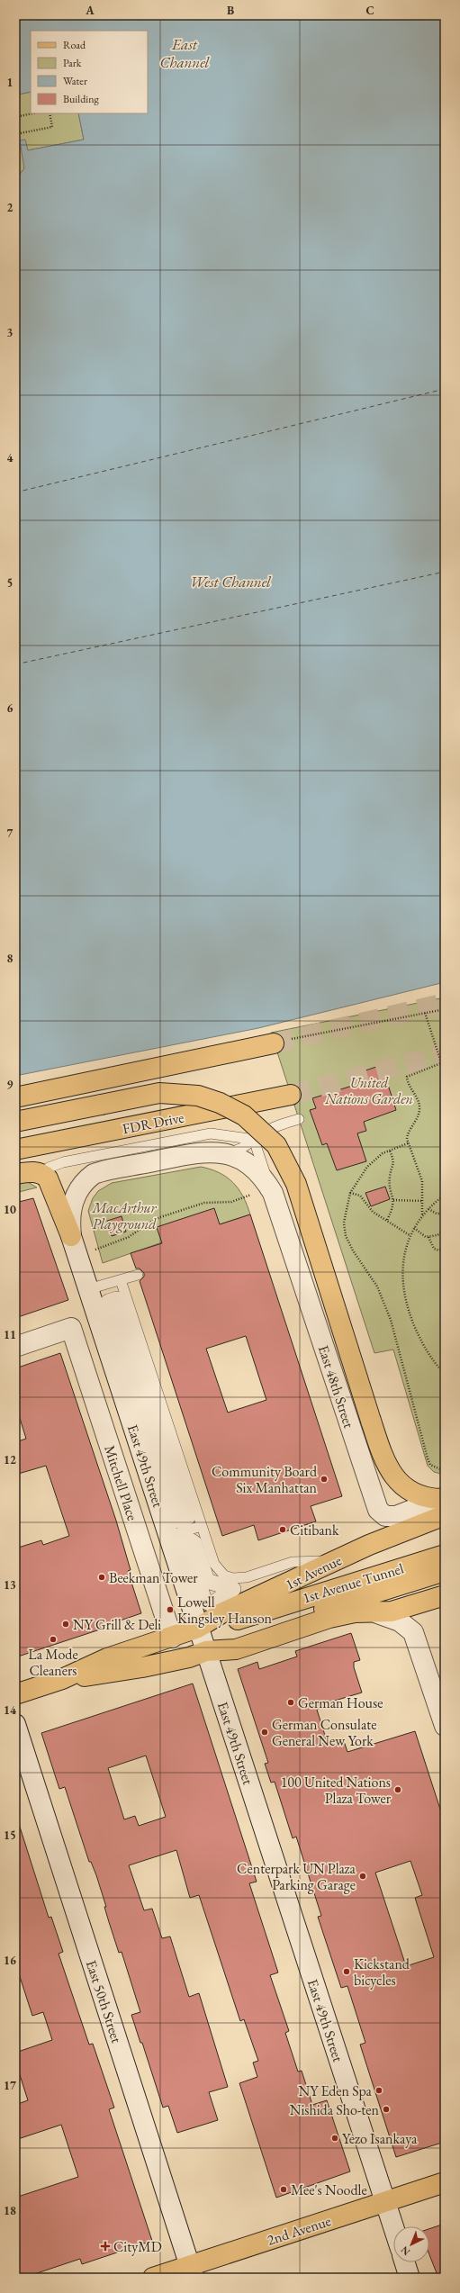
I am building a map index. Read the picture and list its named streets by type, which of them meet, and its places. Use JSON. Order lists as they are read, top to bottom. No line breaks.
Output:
{"streets":{"main road":["FDR Drive","East 48th Street","East 49th Street","Mitchell Place","1st Avenue","1st Avenue Tunnel","East 50th Street","2nd Avenue"]},"crossings":[["East 48th Street","East 49th Street"],["East 48th Street","1st Avenue"],["East 49th Street","1st Avenue"],["East 49th Street","1st Avenue Tunnel"],["East 49th Street","2nd Avenue"],["Mitchell Place","1st Avenue"],["1st Avenue","1st Avenue Tunnel"],["East 50th Street","2nd Avenue"]],"water":["East Channel","West Channel"],"parks":["United Nations Garden","MacArthur Playground"],"places":{"other":["Community Board Six Manhattan","Citibank","Beekman Tower","Lowell Kingsley Hanson","NY Grill & Deli","La Mode Cleaners","German House","German Consulate General New York","100 United Nations Plaza Tower","Centerpark UN Plaza Parking Garage","Kickstand bicycles","NY Eden Spa","Nishida Sho-ten","Yezo Isankaya","Mee's Noodle"],"health":["CityMD"]},"legend":["Road","Park","Water","Building"],"north":"bottom left","grid":{"columns":["A","B","C"],"rows":["1","2","3","4","5","6","7","8","9","10","11","12","13","14","15","16","17","18"]}}
